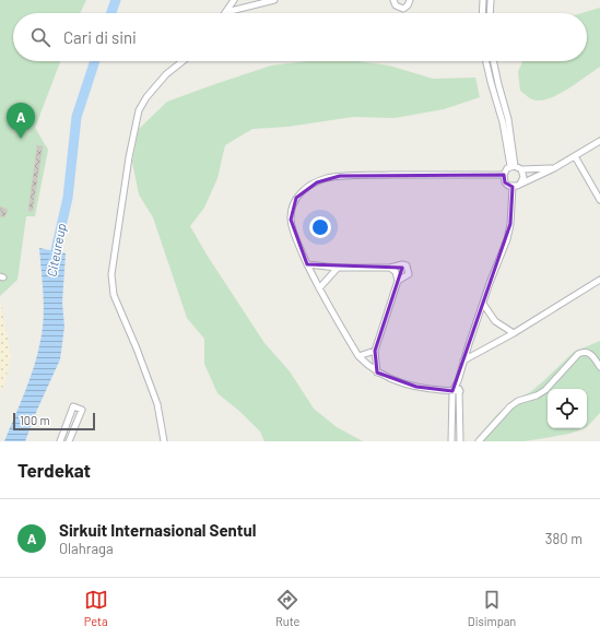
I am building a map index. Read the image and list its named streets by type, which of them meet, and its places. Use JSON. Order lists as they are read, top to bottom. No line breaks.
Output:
{"water":["Citeureup"],"scale_bar":"100 m","page":{"search":"Cari di sini","pins":"A","scale":"100 m","heading":"Terdekat","list":[{"mark":"A","name":"Sirkuit Internasional Sentul","note":"Olahraga","value":"380 m"}],"nav":["Peta","Rute","Disimpan"]}}
